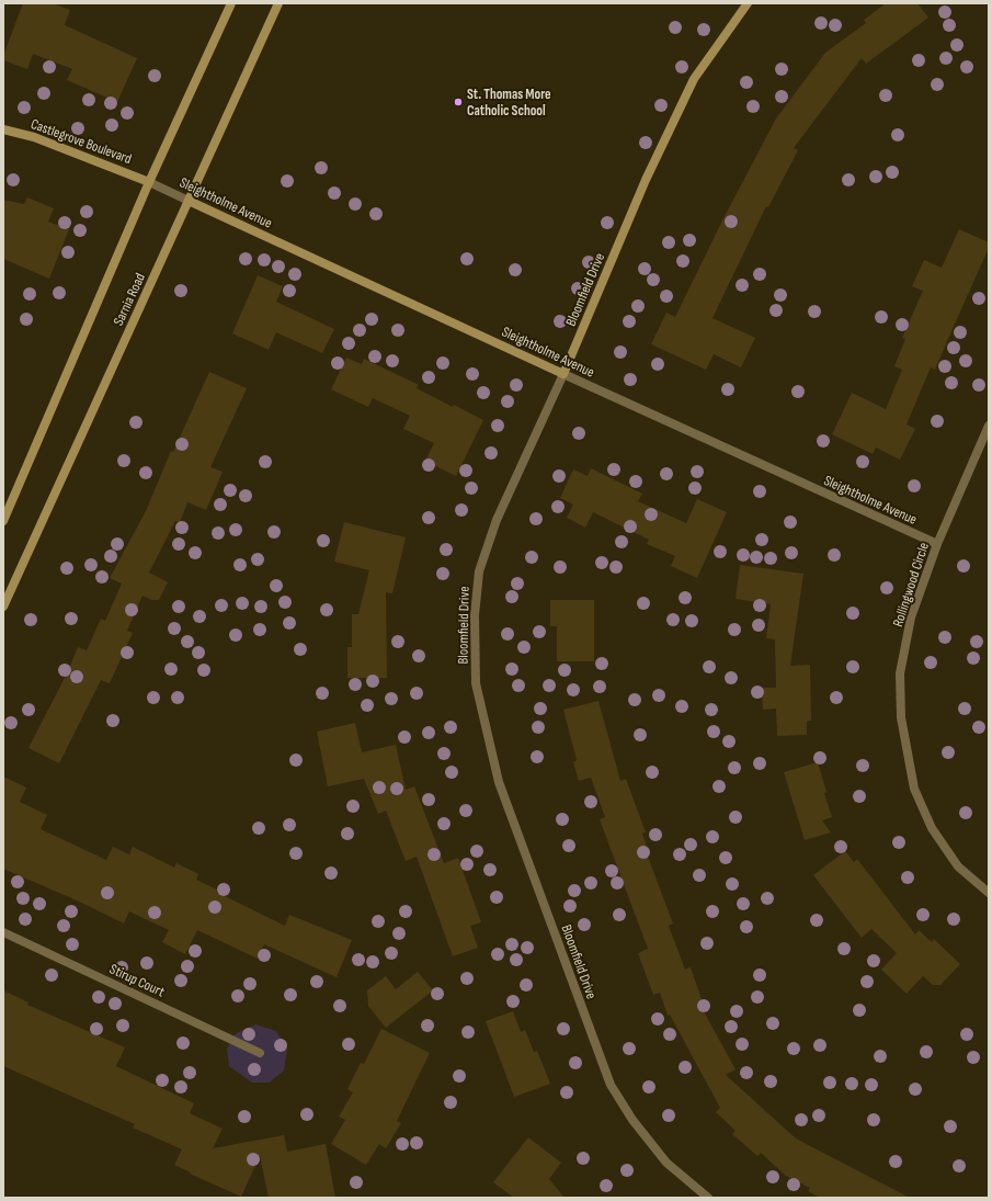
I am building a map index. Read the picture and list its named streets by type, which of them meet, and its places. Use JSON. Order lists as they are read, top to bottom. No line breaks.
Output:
{"streets":{"main road":["Castlegrove Boulevard","Sleightholme Avenue","Bloomfield Drive","Sarnia Road"],"street":["Rollingwood Circle","Stirup Court"]},"crossings":[["Castlegrove Boulevard","Sleightholme Avenue"],["Castlegrove Boulevard","Sarnia Road"],["Sleightholme Avenue","Bloomfield Drive"],["Sleightholme Avenue","Sarnia Road"],["Sleightholme Avenue","Rollingwood Circle"]],"places":["St. Thomas More Catholic School"]}
